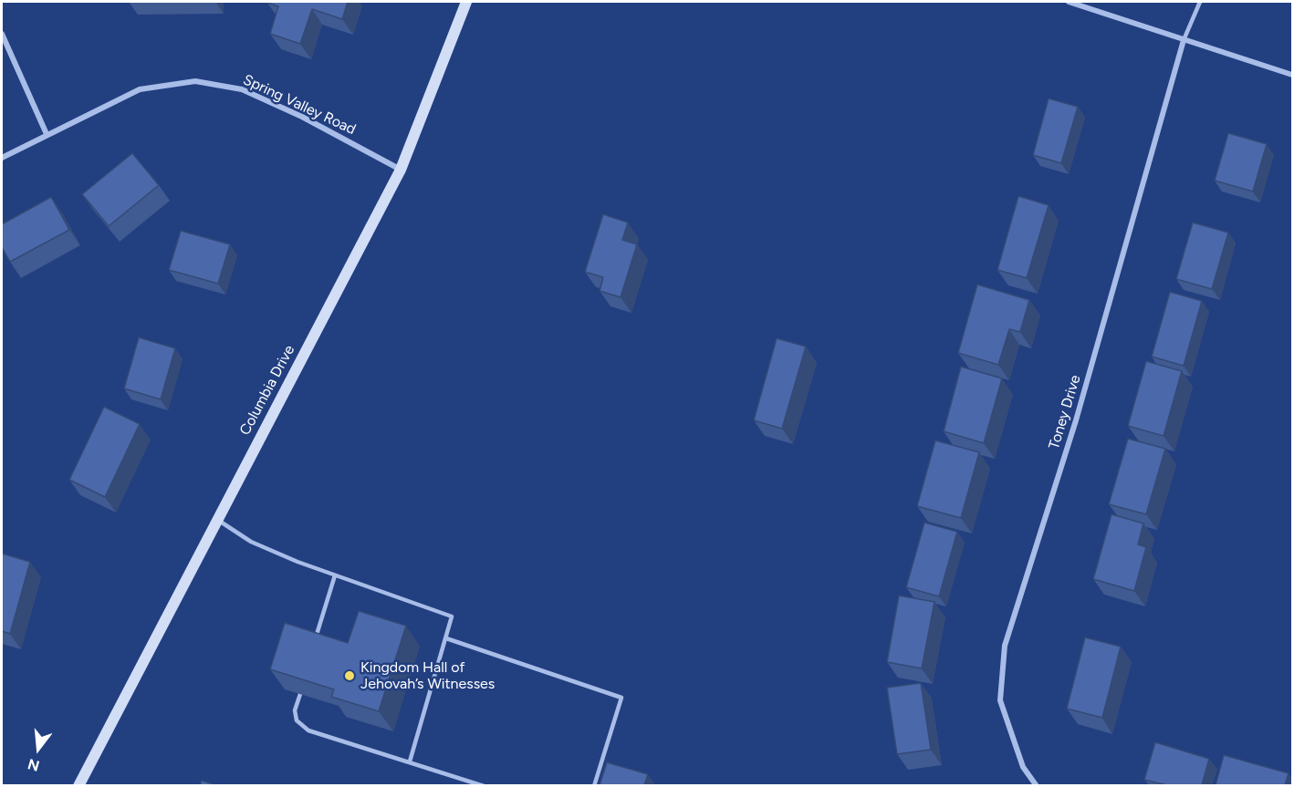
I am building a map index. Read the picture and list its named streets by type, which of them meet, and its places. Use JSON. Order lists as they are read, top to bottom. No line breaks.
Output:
{"streets":{"main road":["Columbia Drive"],"street":["Spring Valley Road","Toney Drive"]},"crossings":[["Spring Valley Road","Columbia Drive"]],"places":["Kingdom Hall of Jehovah’s Witnesses"],"north":"bottom"}
